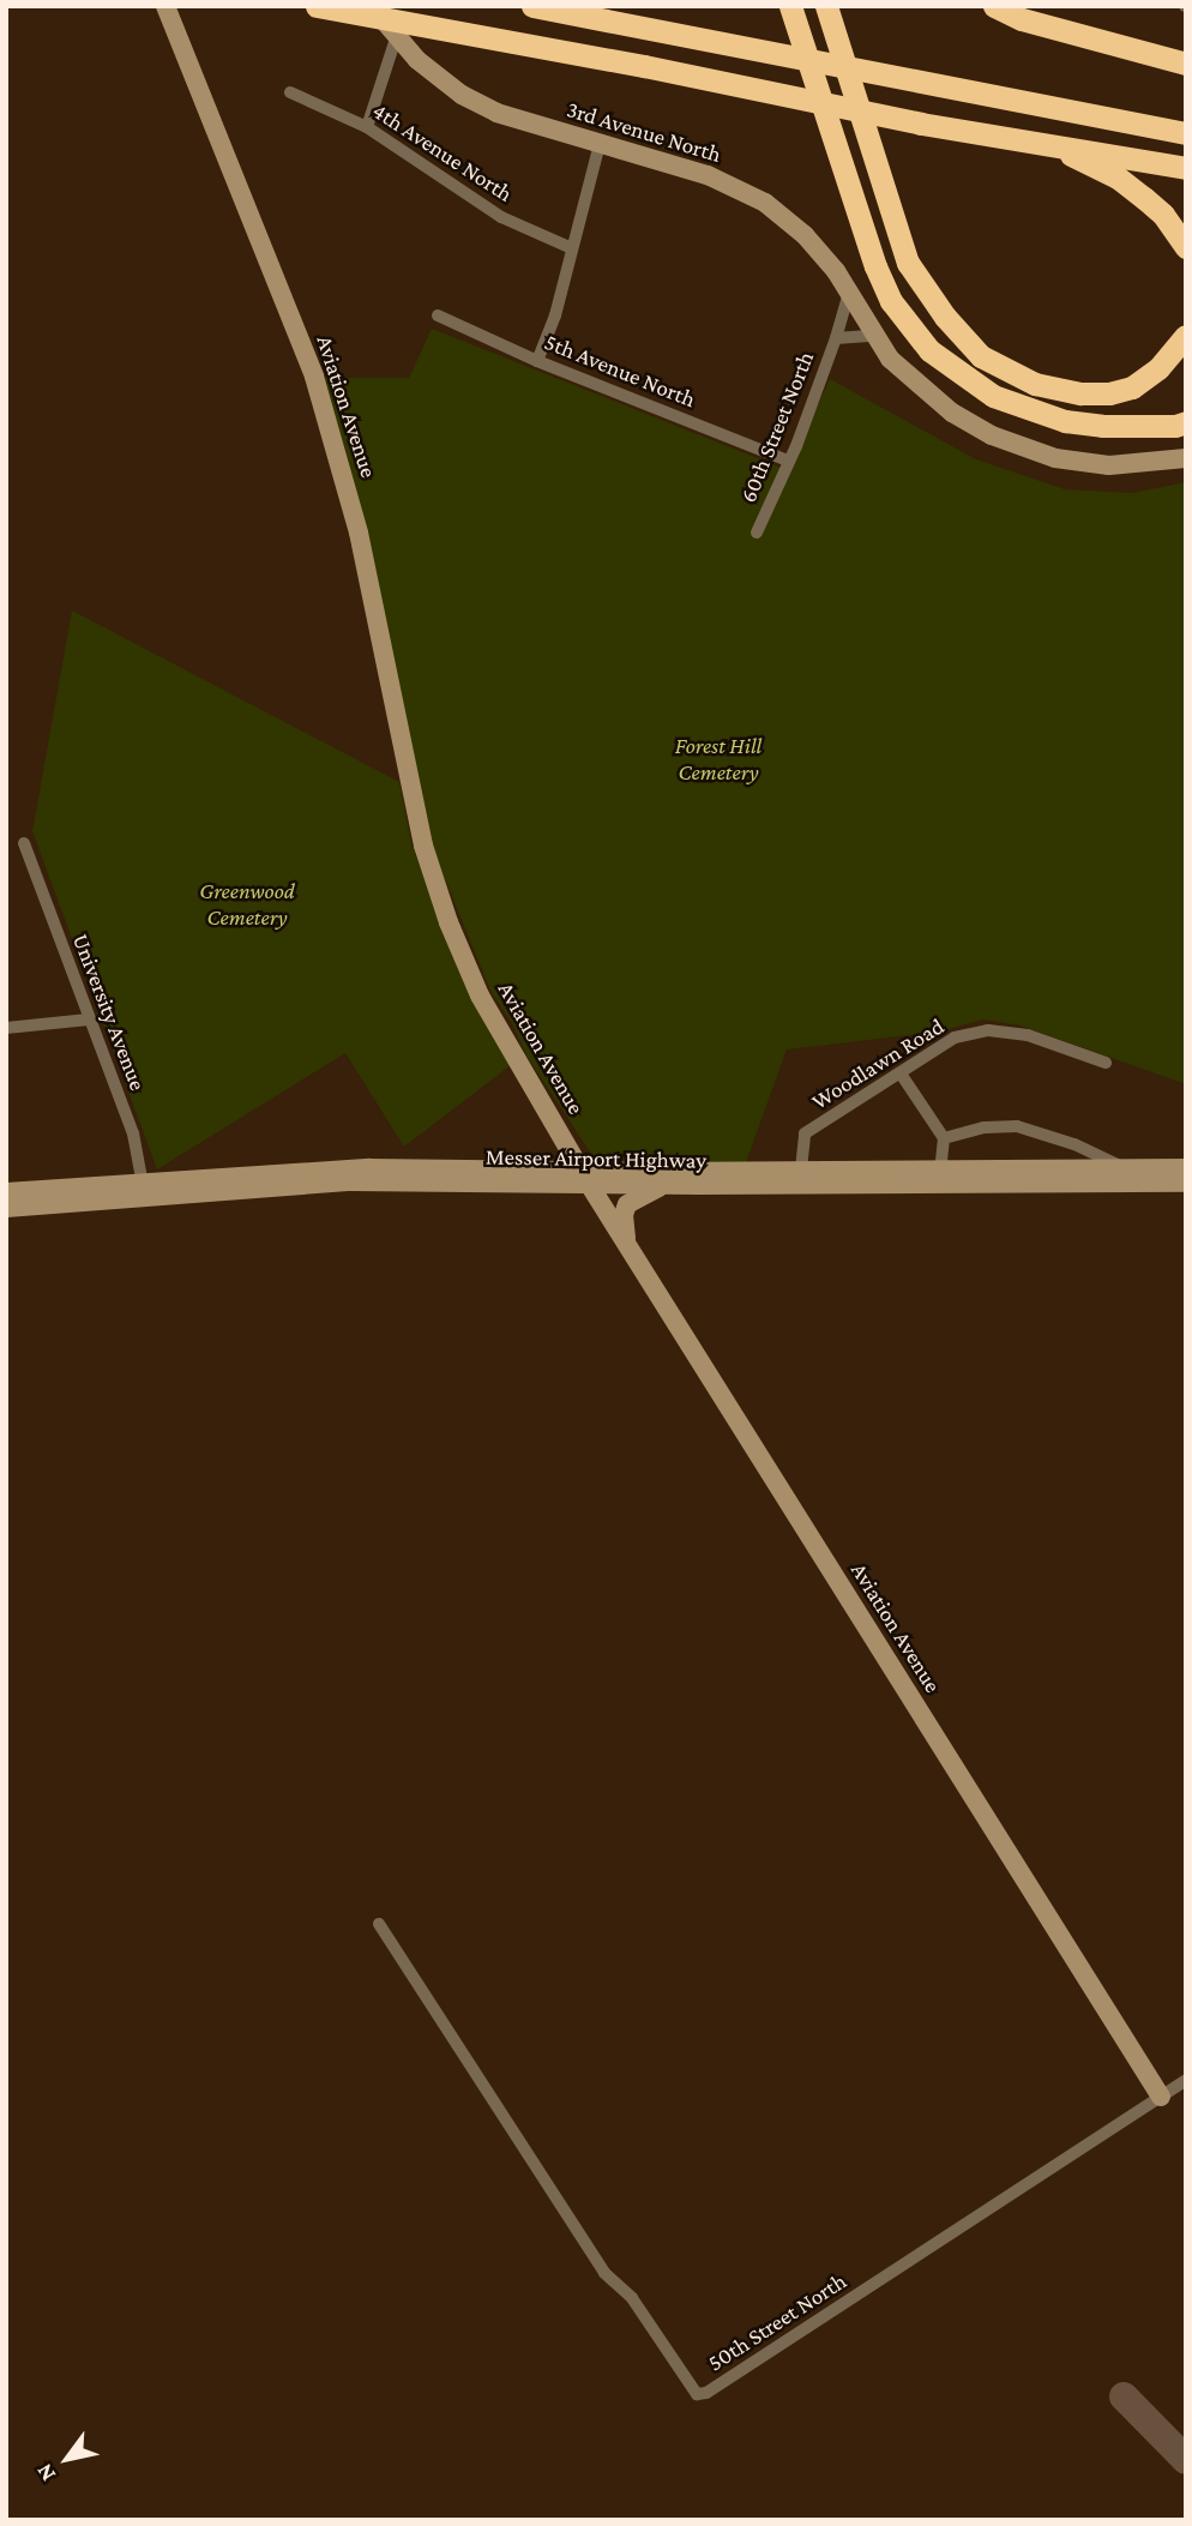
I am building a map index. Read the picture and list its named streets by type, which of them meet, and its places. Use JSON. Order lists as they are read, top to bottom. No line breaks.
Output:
{"streets":{"street":["3rd Avenue North","4th Avenue North","5th Avenue North","Aviation Avenue","60th Street North","University Avenue","Woodlawn Road","Messer Airport Highway","50th Street North"]},"crossings":[["3rd Avenue North","60th Street North"],["5th Avenue North","60th Street North"],["Aviation Avenue","Messer Airport Highway"],["Aviation Avenue","50th Street North"],["University Avenue","Messer Airport Highway"],["Woodlawn Road","Messer Airport Highway"]],"parks":["Forest Hill Cemetery","Greenwood Cemetery"],"north":"bottom left"}
